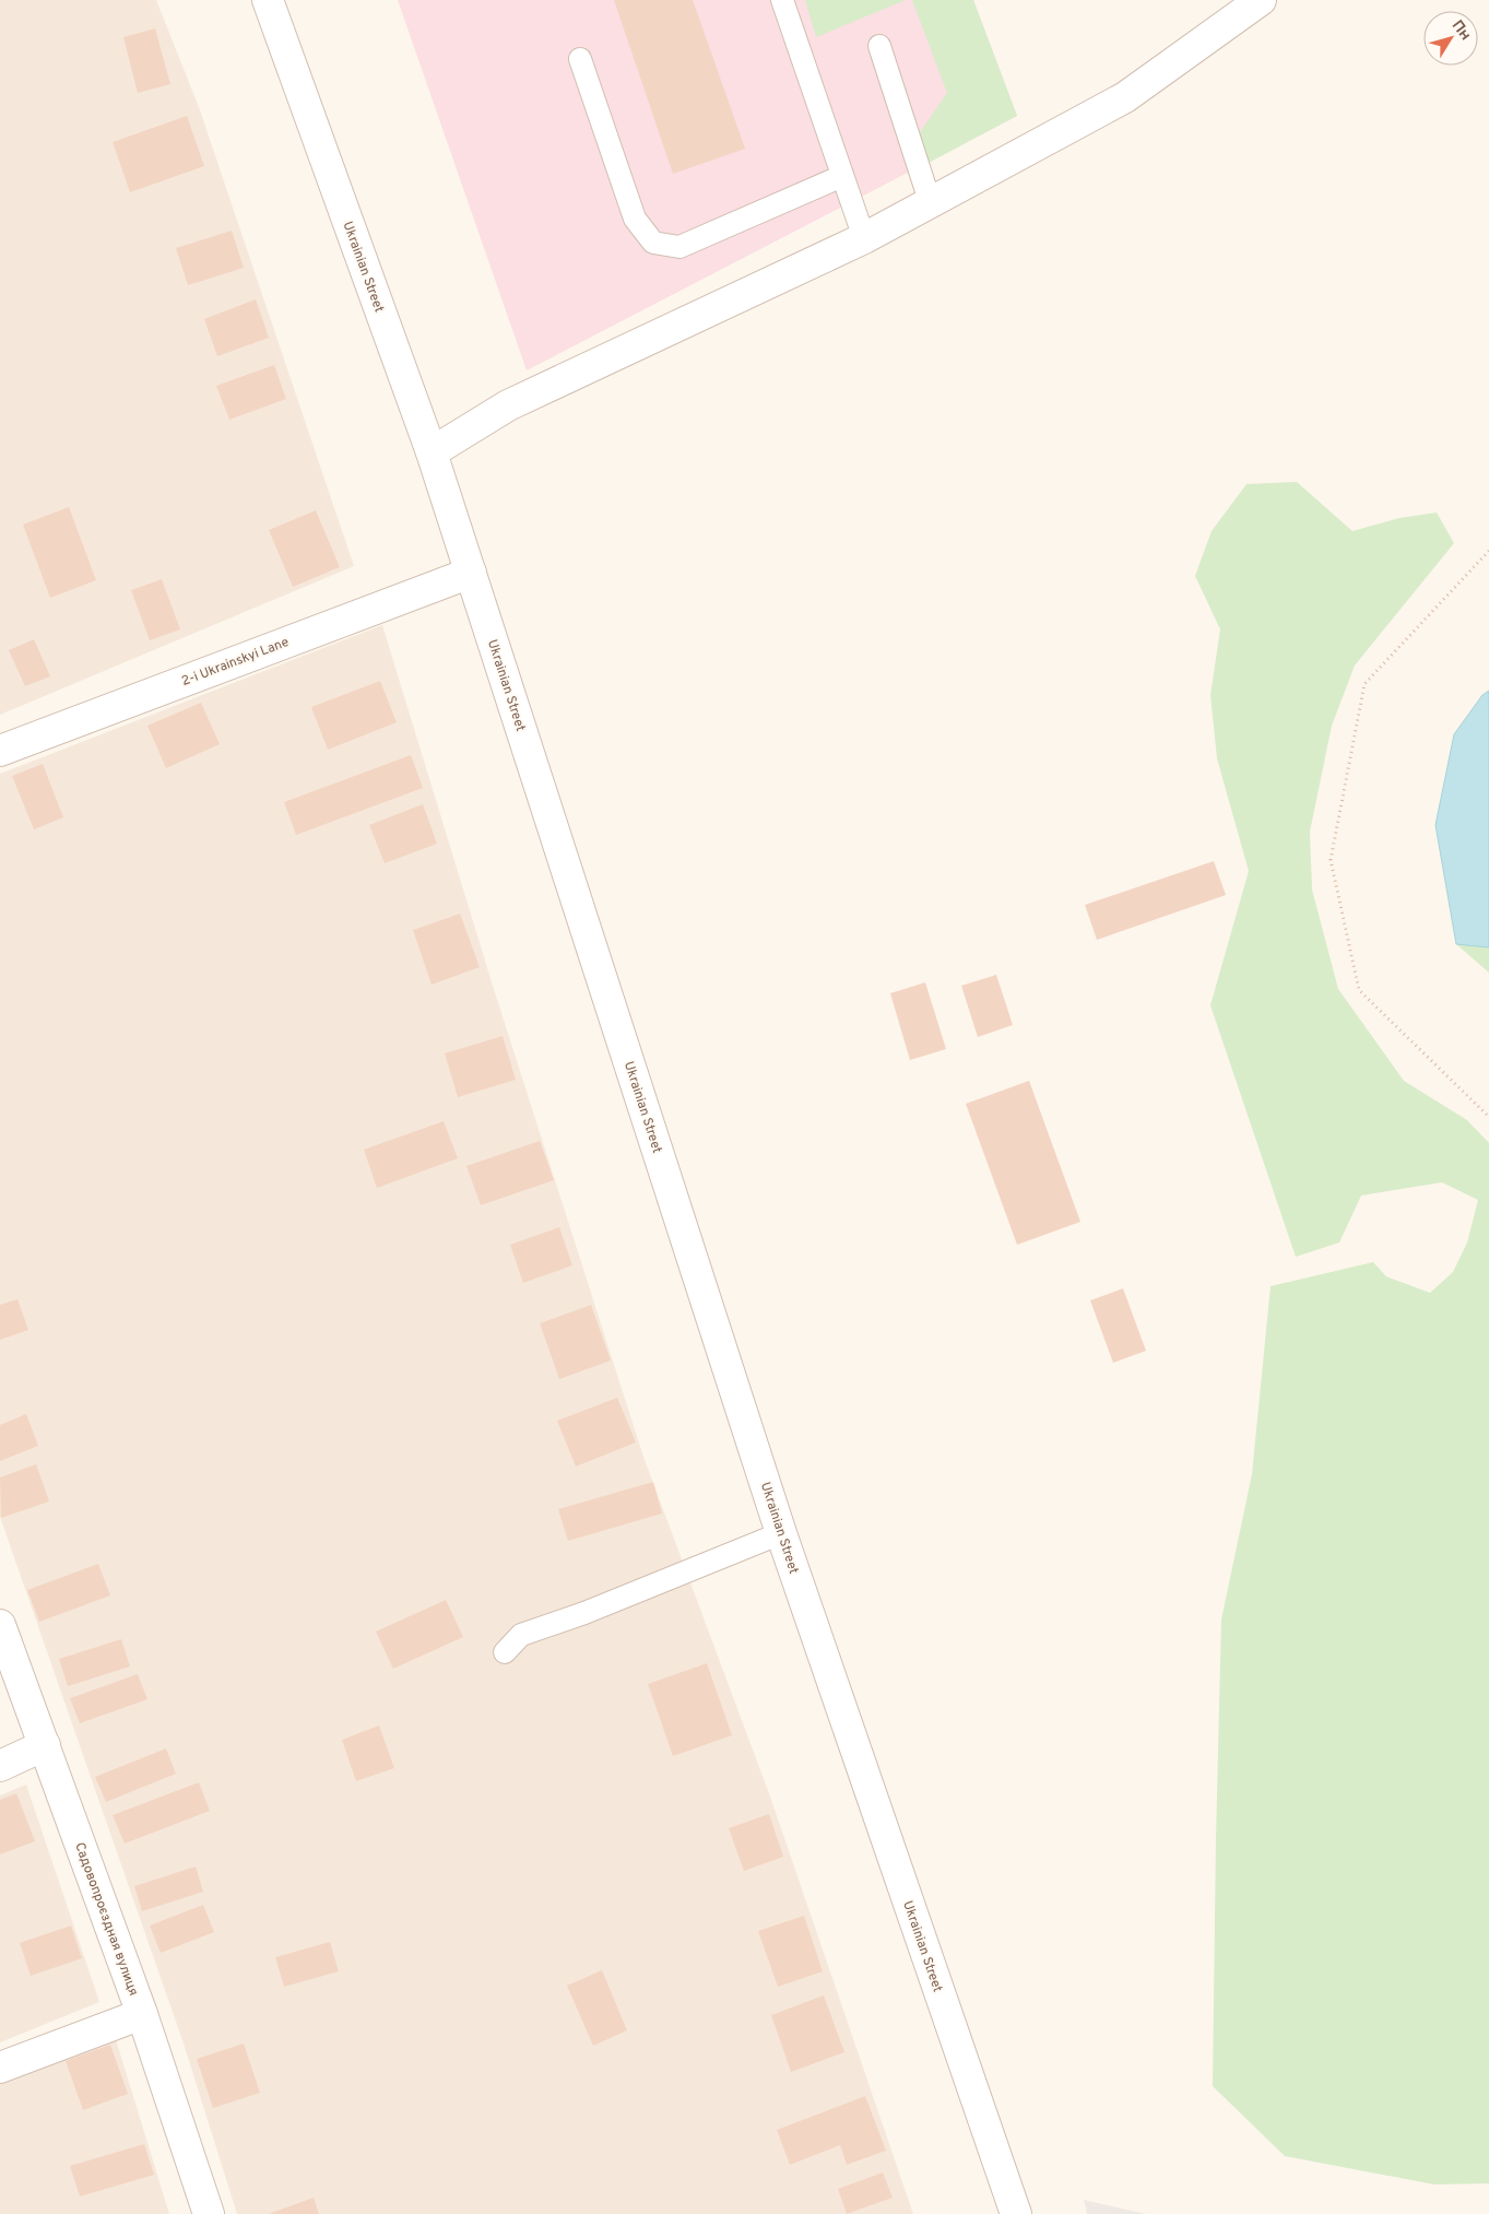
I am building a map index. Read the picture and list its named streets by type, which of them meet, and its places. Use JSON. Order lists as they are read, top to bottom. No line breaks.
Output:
{"streets":{"street":["Ukrainian Street","2-i Ukrainskyi Lane","Садовопроєздная вулиця"]},"crossings":[["Ukrainian Street","2-i Ukrainskyi Lane"]],"north":"top right"}
